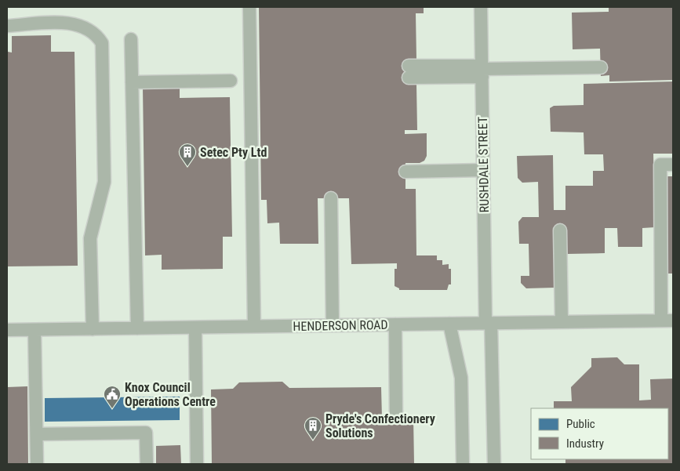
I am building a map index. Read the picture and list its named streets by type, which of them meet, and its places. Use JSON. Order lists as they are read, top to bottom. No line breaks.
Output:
{"streets":{"street":["RUSHDALE STREET","HENDERSON ROAD"]},"crossings":[["RUSHDALE STREET","HENDERSON ROAD"]],"places":{"building":["Setec Pty Ltd","Pryde's Confectionery Solutions"],"public building":["Knox Council Operations Centre"]},"legend":["Public","Industry"]}
